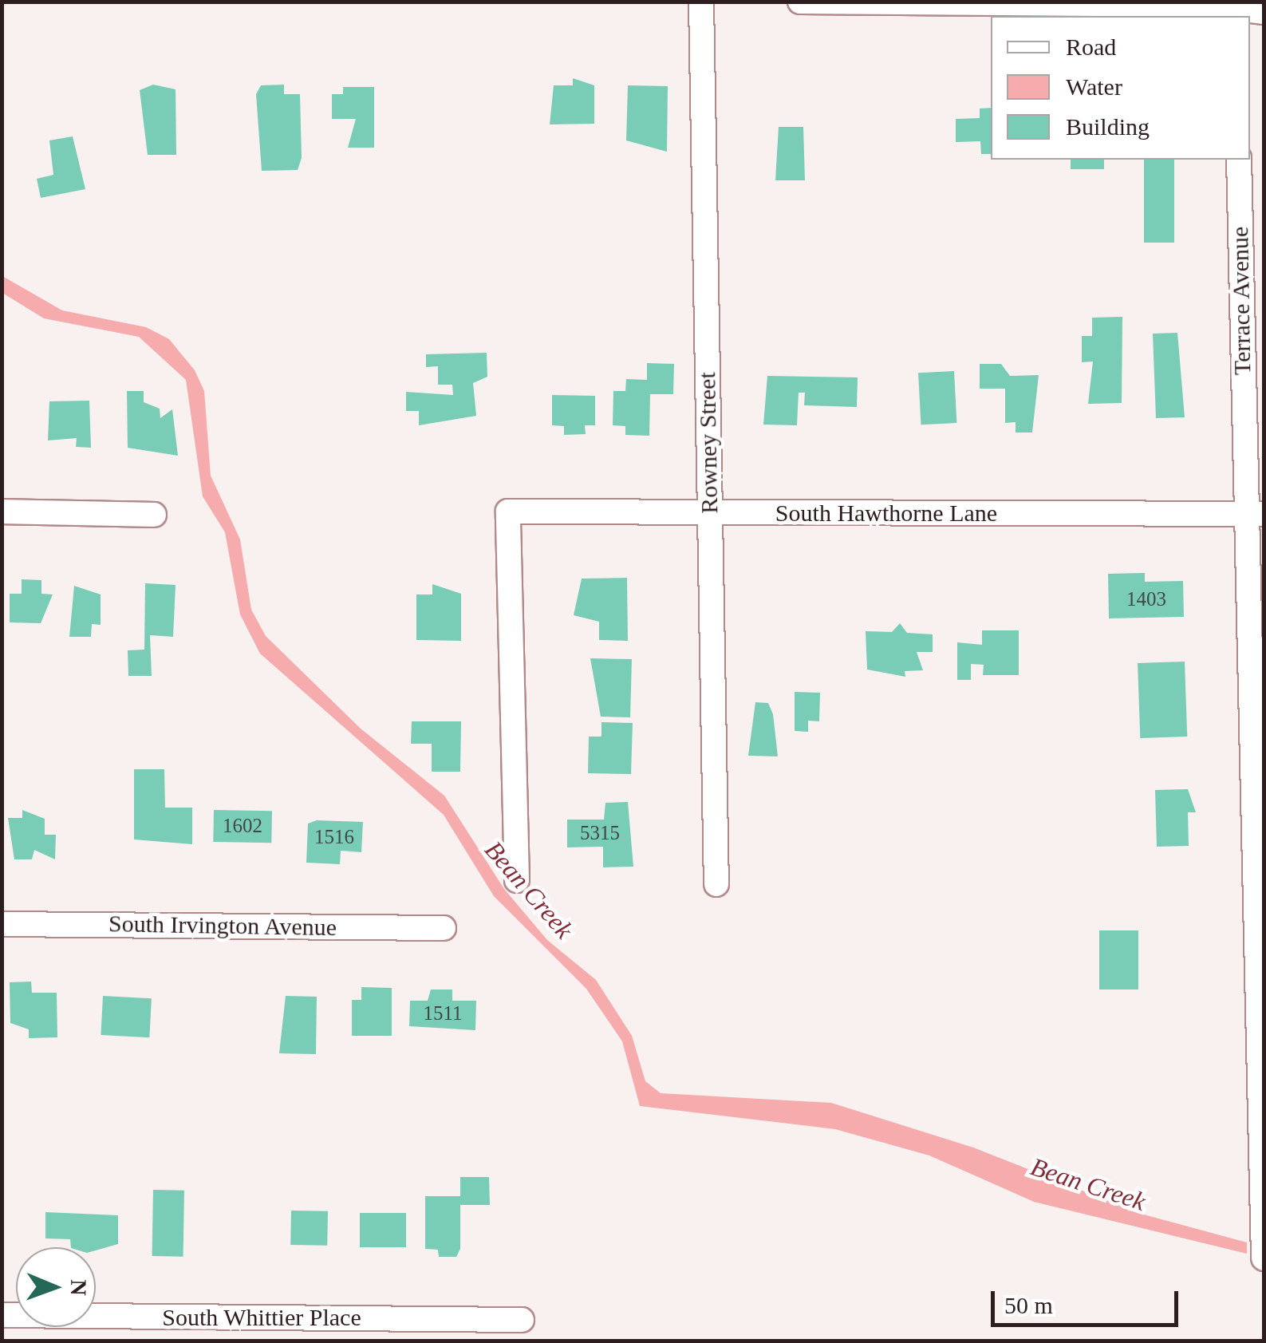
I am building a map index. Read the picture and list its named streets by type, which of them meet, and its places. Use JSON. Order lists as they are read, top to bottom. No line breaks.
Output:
{"streets":{"street":["Terrace Avenue","Rowney Street","South Hawthorne Lane","South Irvington Avenue","South Whittier Place"]},"crossings":[["Terrace Avenue","South Hawthorne Lane"],["Rowney Street","South Hawthorne Lane"]],"water":["Bean Creek"],"house_numbers":["1403","1602","5315","1516","1511"],"legend":["Road","Water","Building"],"scale_bar":"50 m","north":"right"}
